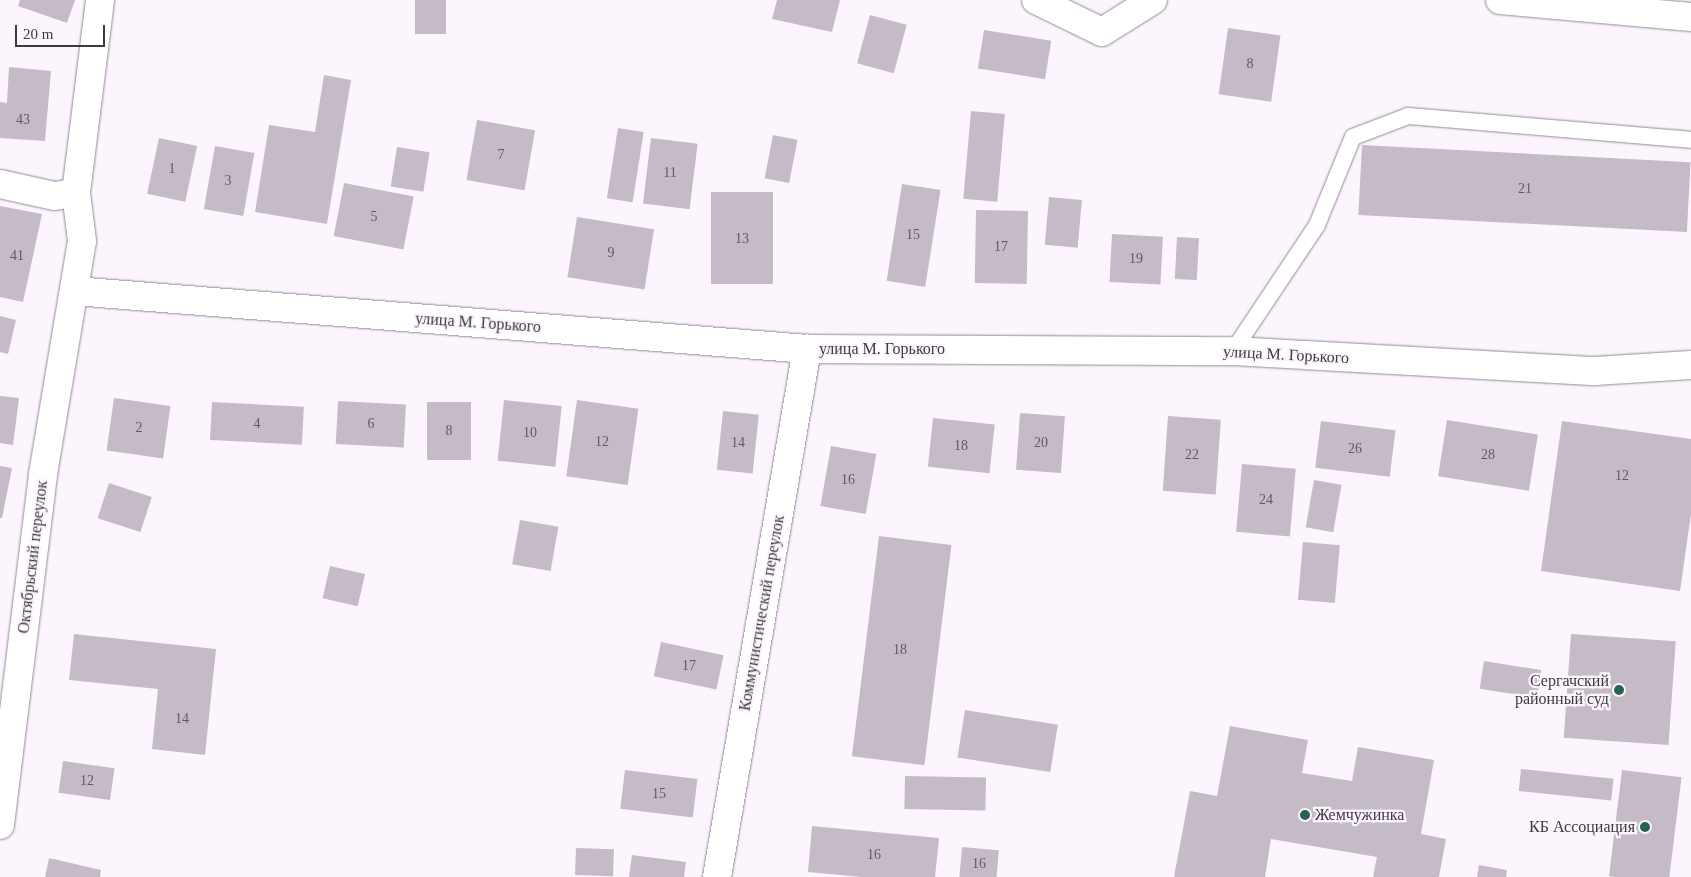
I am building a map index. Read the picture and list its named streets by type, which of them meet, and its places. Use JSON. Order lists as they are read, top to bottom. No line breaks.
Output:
{"streets":{"street":["улица М. Горького","Октябрьский переулок","Коммунистический переулок"]},"crossings":[["улица М. Горького","Октябрьский переулок"],["улица М. Горького","Коммунистический переулок"]],"places":["Сергачский районный суд","Жемчужинка","КБ Ассоциация"],"house_numbers":["8","43","7","1","11","3","21","5","15","13","17","9","41","19","4","6","2","8","10","12","14","20","18","26","22","28","12","16","24","18","17","14","12","15","16","16"],"scale_bar":"20 m"}
